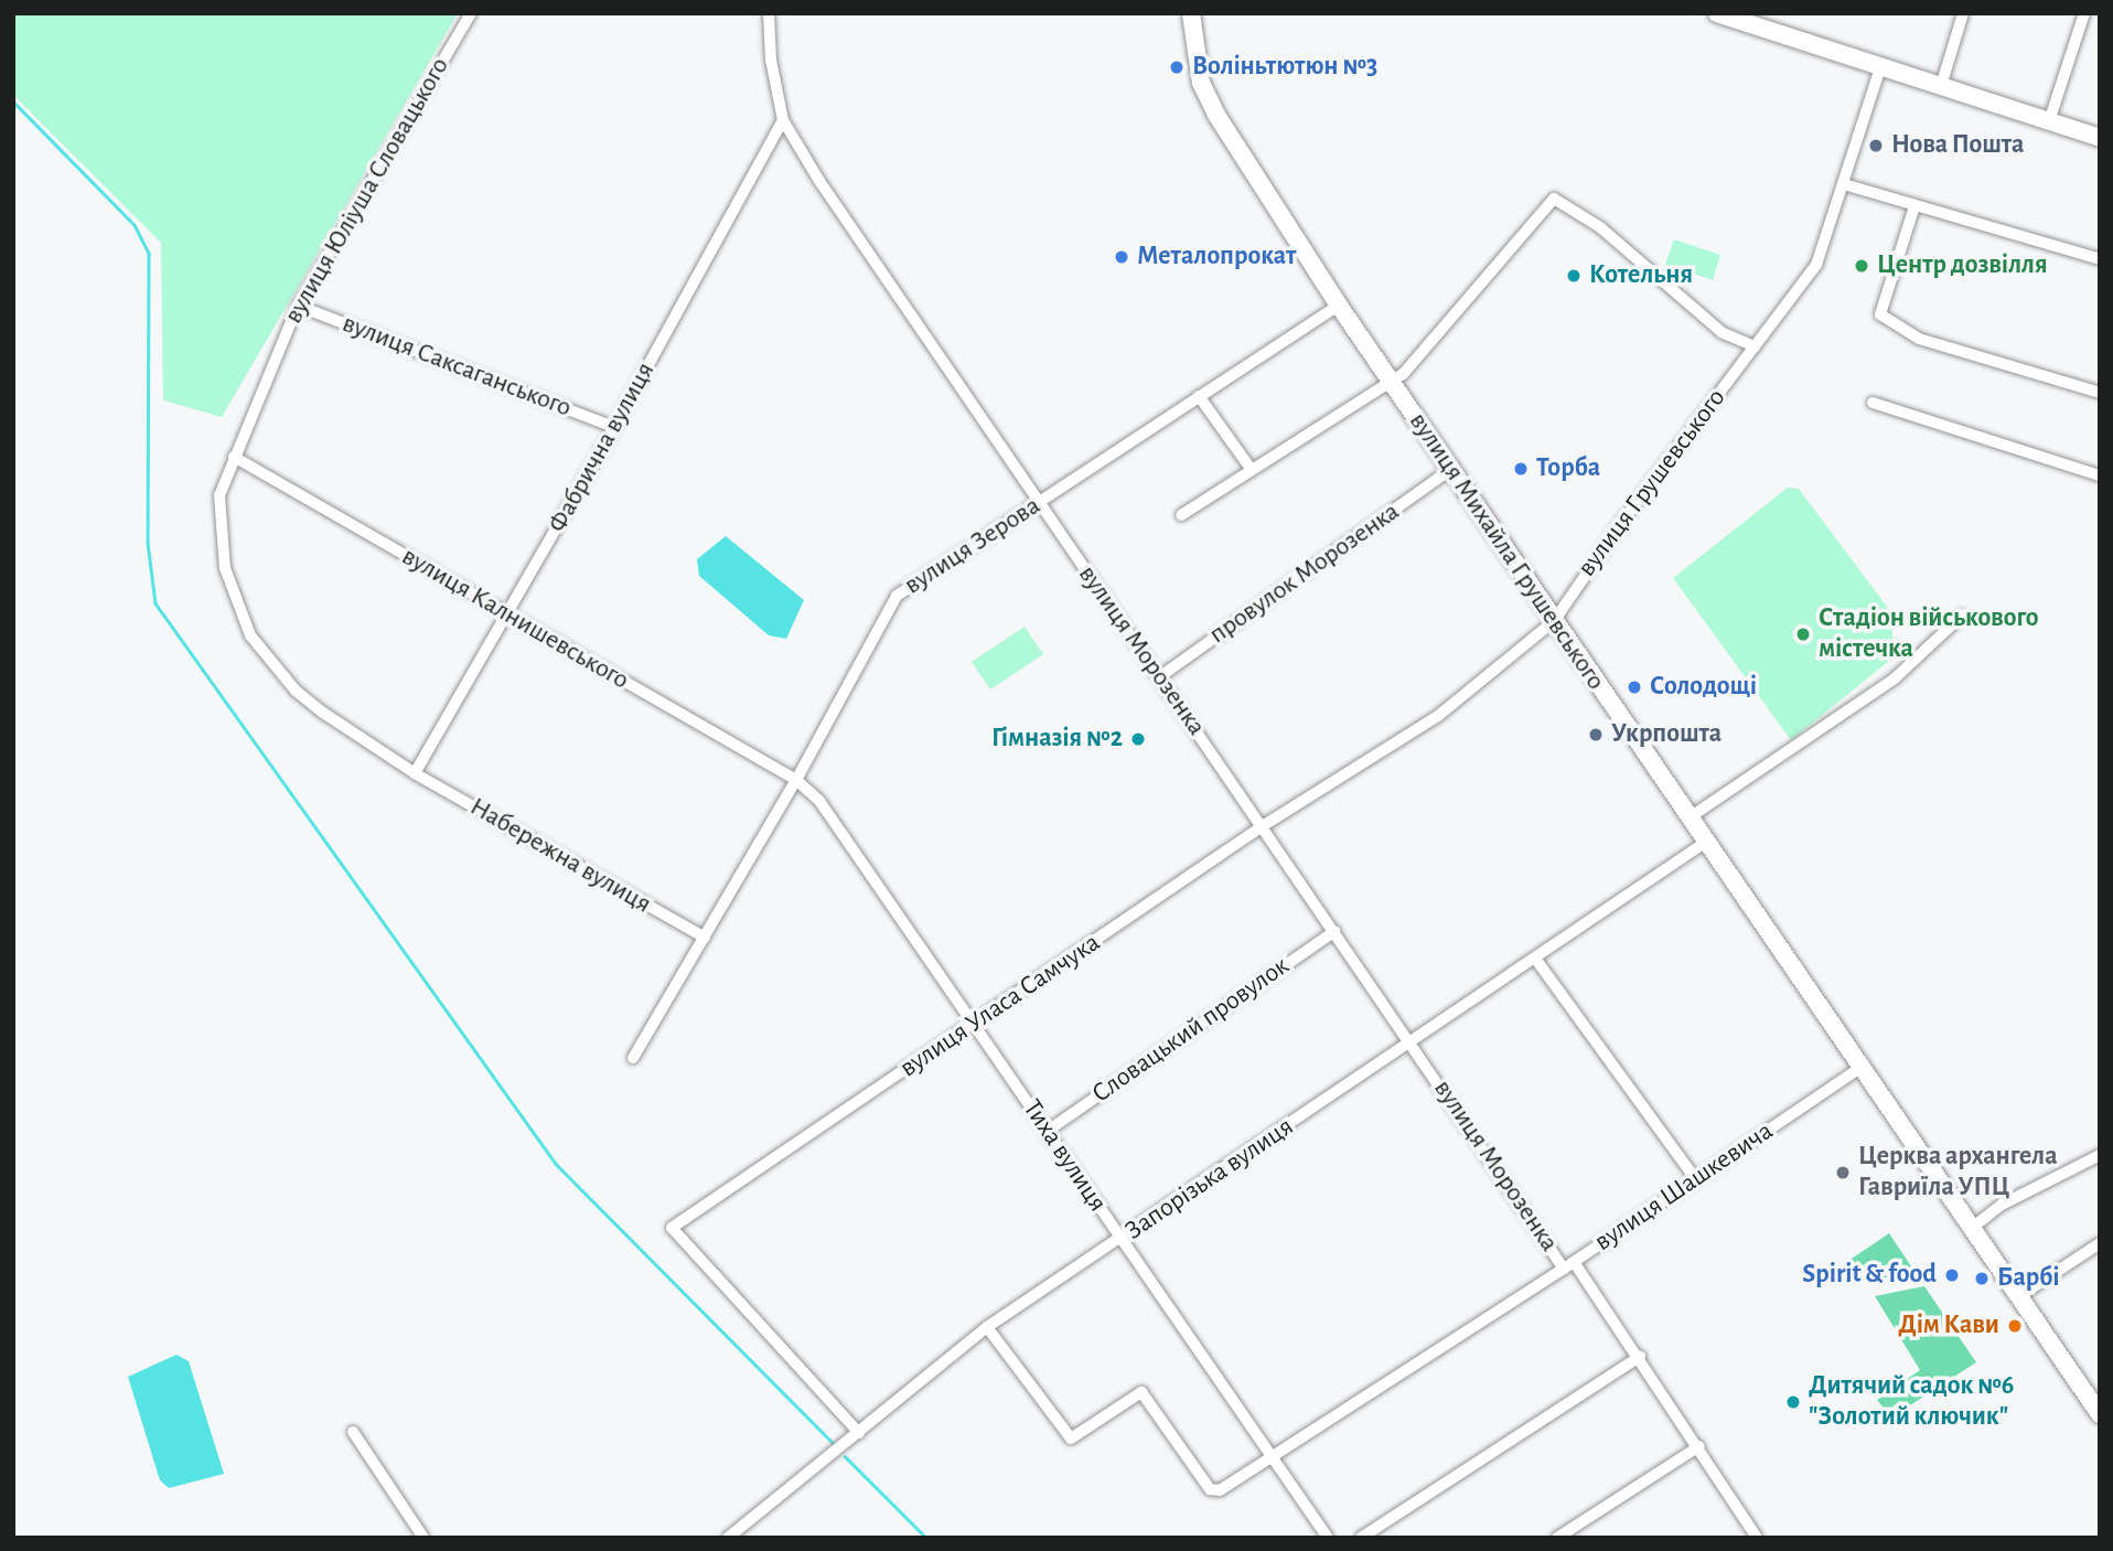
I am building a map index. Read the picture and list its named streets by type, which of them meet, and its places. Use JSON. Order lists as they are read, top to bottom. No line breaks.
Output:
{"streets":{"main road":["вулиця Михайла Грушевського"],"street":["вулиця Юліуша Словацького","вулиця Саксаганського","Фабрична вулиця","вулиця Грушевського","вулиця Зерова","провулок Морозенка","вулиця Калнишевського","вулиця Морозенка","Набережна вулиця","вулиця Уласа Самчука","Словацький провулок","Тиха вулиця","Запорізька вулиця","вулиця Шашкевича"]},"crossings":[["вулиця Юліуша Словацького","вулиця Саксаганського"],["вулиця Юліуша Словацького","Фабрична вулиця"],["вулиця Юліуша Словацького","вулиця Калнишевського"],["вулиця Юліуша Словацького","Набережна вулиця"],["вулиця Саксаганського","Фабрична вулиця"],["Фабрична вулиця","вулиця Калнишевського"],["Фабрична вулиця","вулиця Морозенка"],["Фабрична вулиця","Набережна вулиця"],["вулиця Грушевського","вулиця Михайла Грушевського"],["вулиця Грушевського","вулиця Уласа Самчука"],["вулиця Зерова","вулиця Михайла Грушевського"],["вулиця Зерова","вулиця Калнишевського"],["вулиця Зерова","вулиця Морозенка"],["вулиця Зерова","Набережна вулиця"],["вулиця Зерова","Тиха вулиця"],["вулиця Михайла Грушевського","провулок Морозенка"],["вулиця Михайла Грушевського","вулиця Уласа Самчука"],["вулиця Михайла Грушевського","Запорізька вулиця"],["вулиця Михайла Грушевського","вулиця Шашкевича"],["провулок Морозенка","вулиця Морозенка"],["вулиця Калнишевського","Тиха вулиця"],["вулиця Морозенка","вулиця Уласа Самчука"],["вулиця Морозенка","Словацький провулок"],["вулиця Морозенка","Запорізька вулиця"],["вулиця Морозенка","вулиця Шашкевича"],["вулиця Уласа Самчука","Тиха вулиця"],["вулиця Уласа Самчука","Запорізька вулиця"],["Словацький провулок","Тиха вулиця"],["Тиха вулиця","Запорізька вулиця"],["Тиха вулиця","вулиця Шашкевича"],["Запорізька вулиця","вулиця Шашкевича"]],"places":["Воліньтютюн №3","Нова Пошта","Металопрокат","Центр дозвілля","Котельня","Торба","Стадіон військового містечка","Солодощі","Укрпошта","Гімназія №2","Церква архангела Гавриїла УПЦ","Spirit & food","Барбі","Дім Кави","Дитячий садок №6 \"Золотий ключик\""]}
